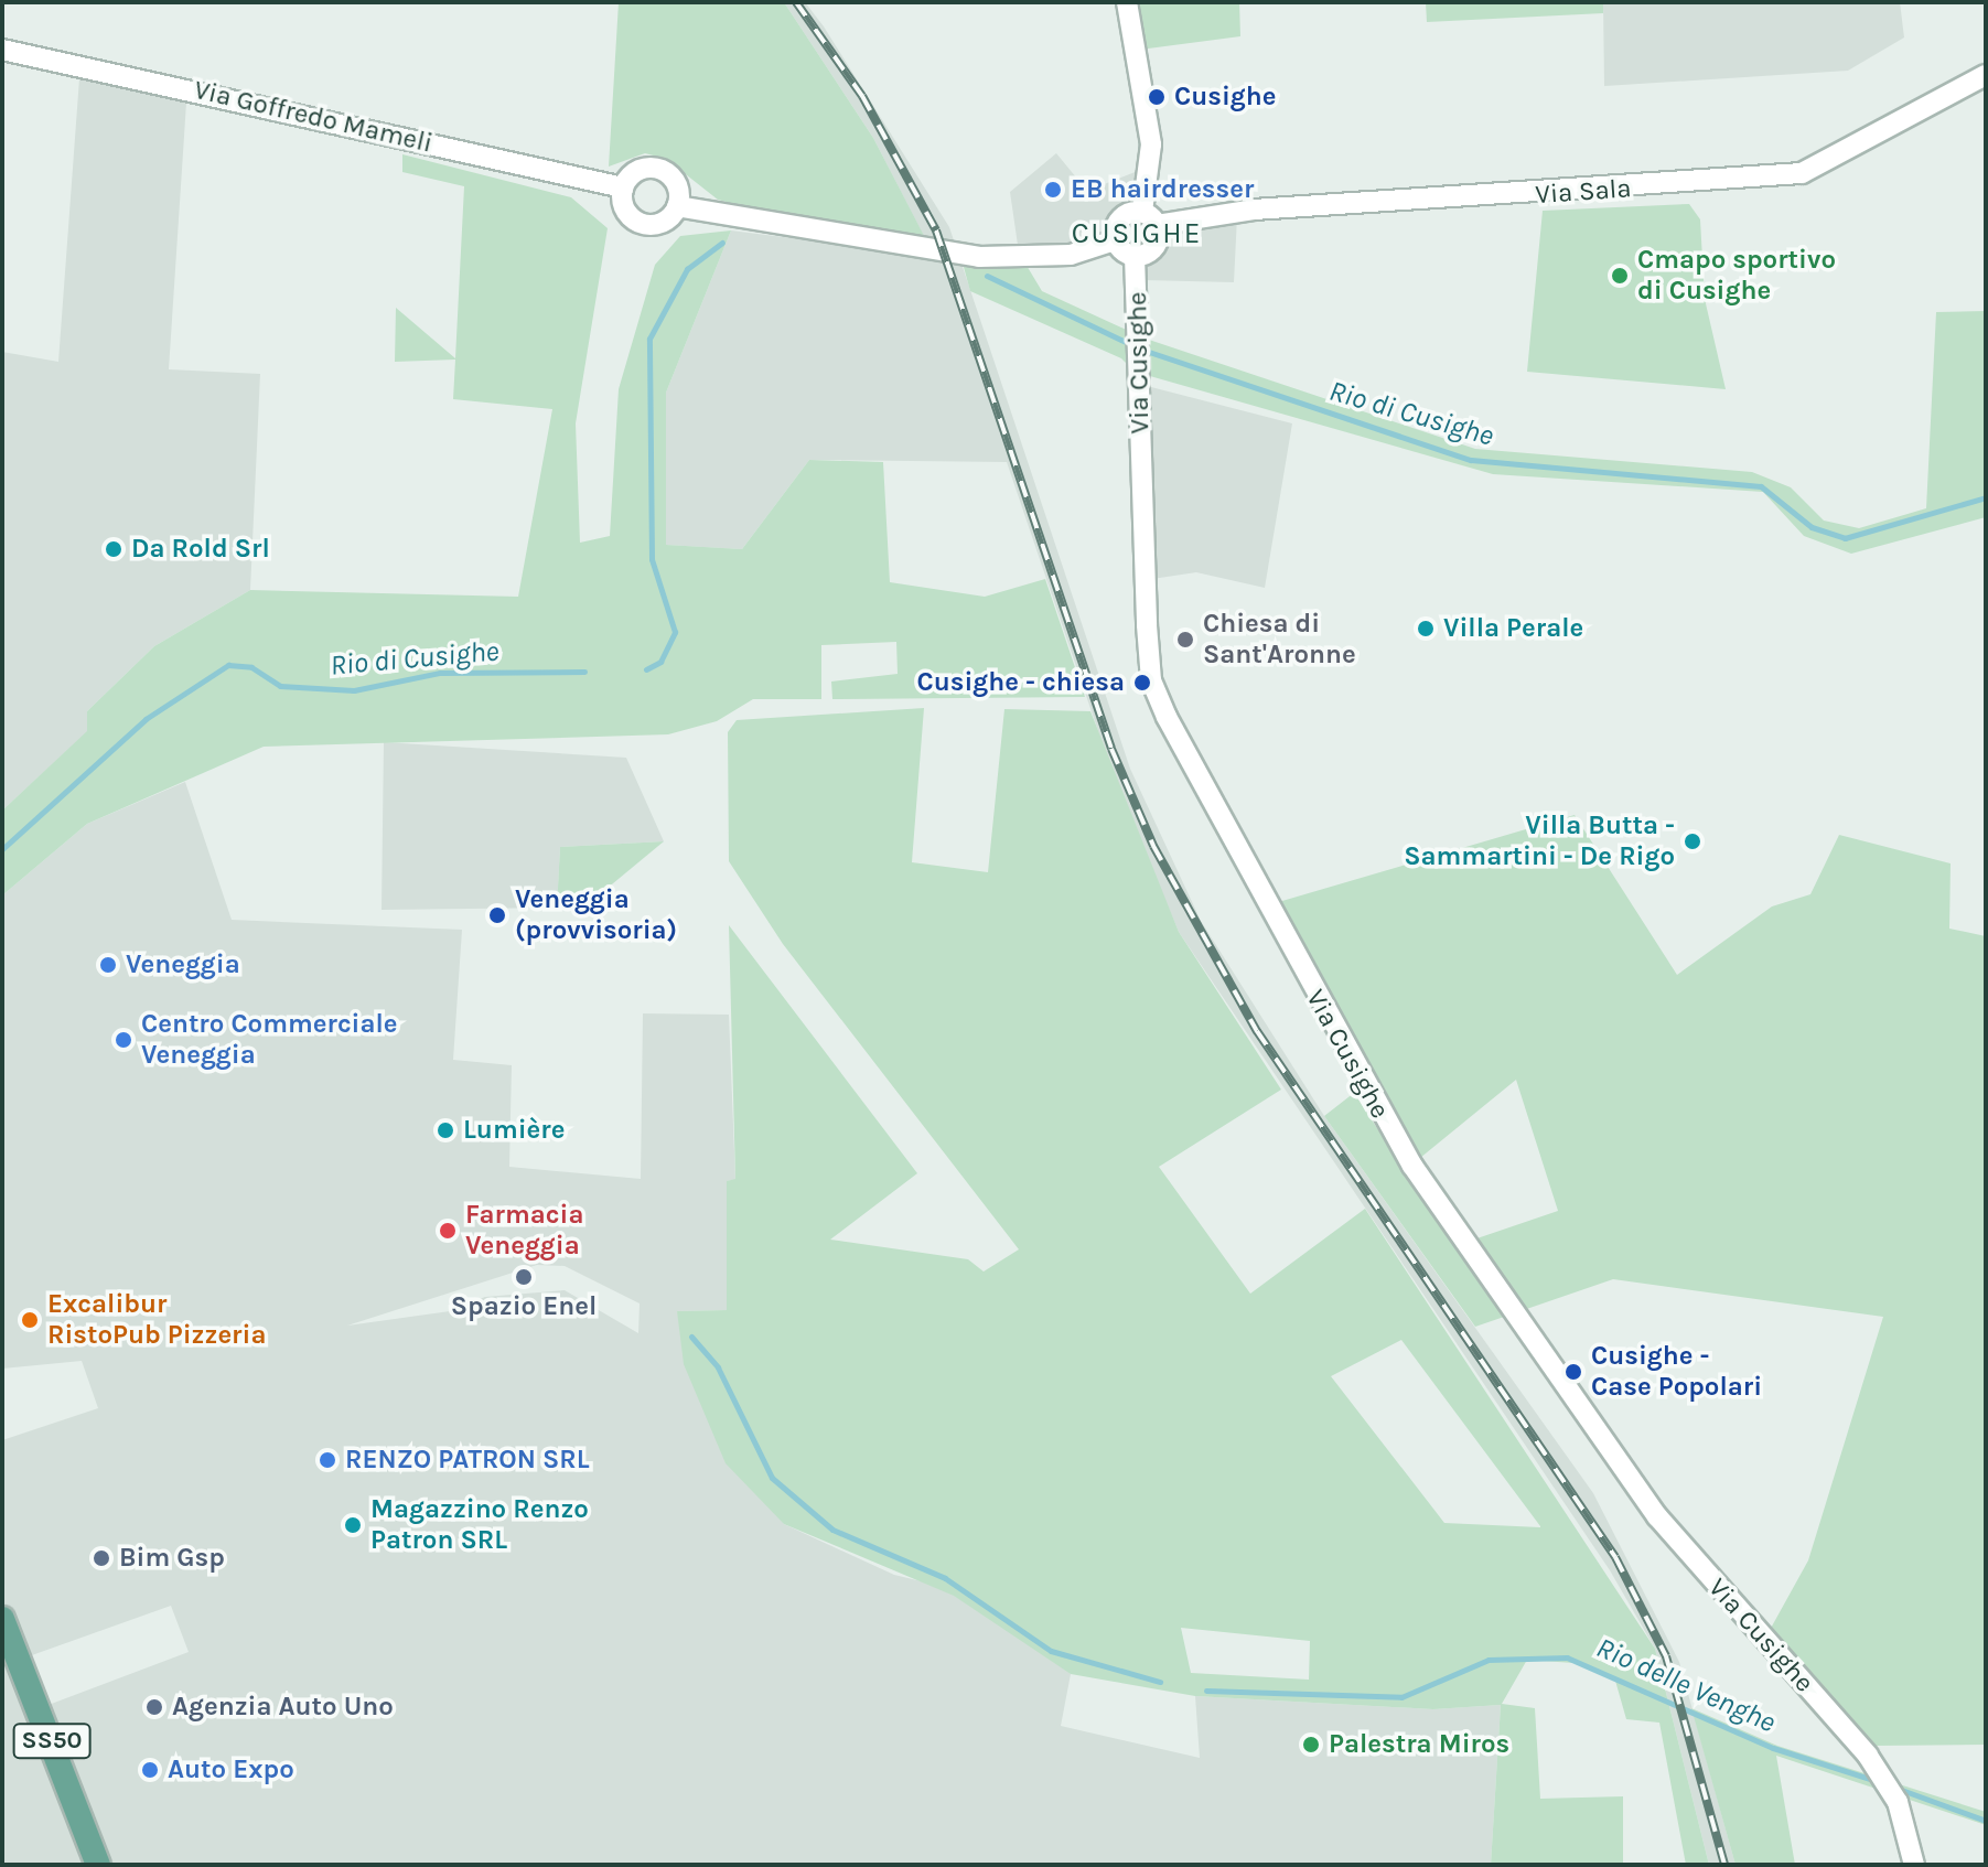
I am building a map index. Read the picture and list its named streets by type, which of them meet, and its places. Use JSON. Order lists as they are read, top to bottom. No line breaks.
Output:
{"streets":{"main road":["SS50"],"street":["Via Goffredo Mameli","Via Sala","Via Cusighe"]},"districts":["CUSIGHE"],"water":["Rio di Cusighe","Rio delle Venghe"],"places":["Cusighe","EB hairdresser","Cmapo sportivo di Cusighe","Da Rold Srl","Villa Perale","Chiesa di Sant'Aronne","Cusighe - chiesa","Villa Butta - Sammartini - De Rigo","Veneggia (provvisoria)","Veneggia","Centro Commerciale Veneggia","Lumière","Farmacia Veneggia","Spazio Enel","Excalibur RistoPub Pizzeria","Cusighe - Case Popolari","RENZO PATRON SRL","Magazzino Renzo Patron SRL","Bim Gsp","Agenzia Auto Uno","Palestra Miros","Auto Expo"]}
